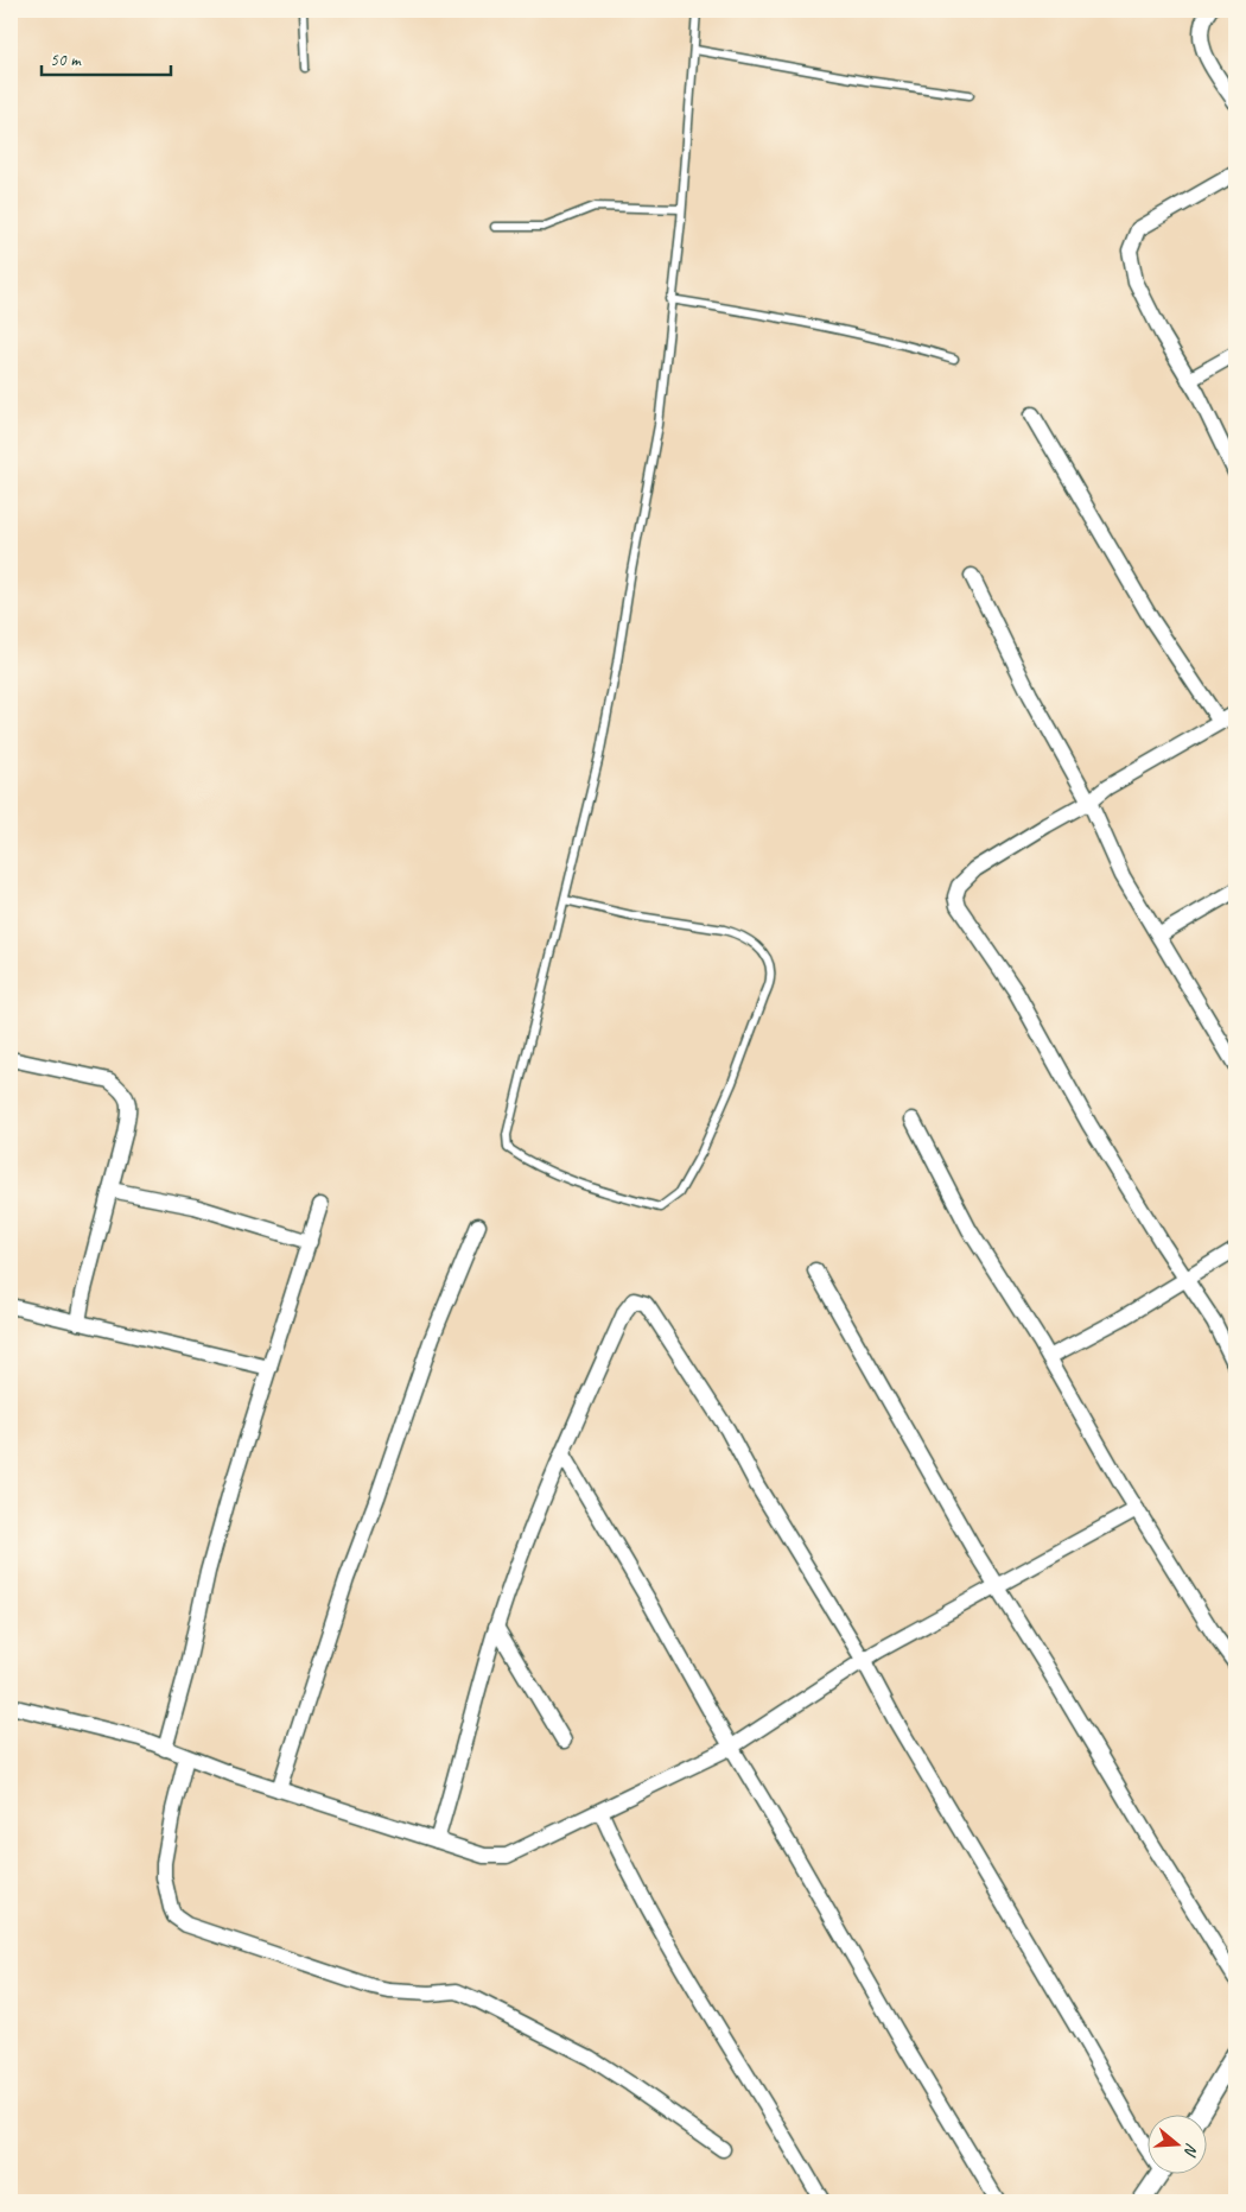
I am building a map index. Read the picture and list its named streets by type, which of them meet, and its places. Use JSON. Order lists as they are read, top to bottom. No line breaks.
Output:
{"scale_bar":"50 m","north":"right"}
